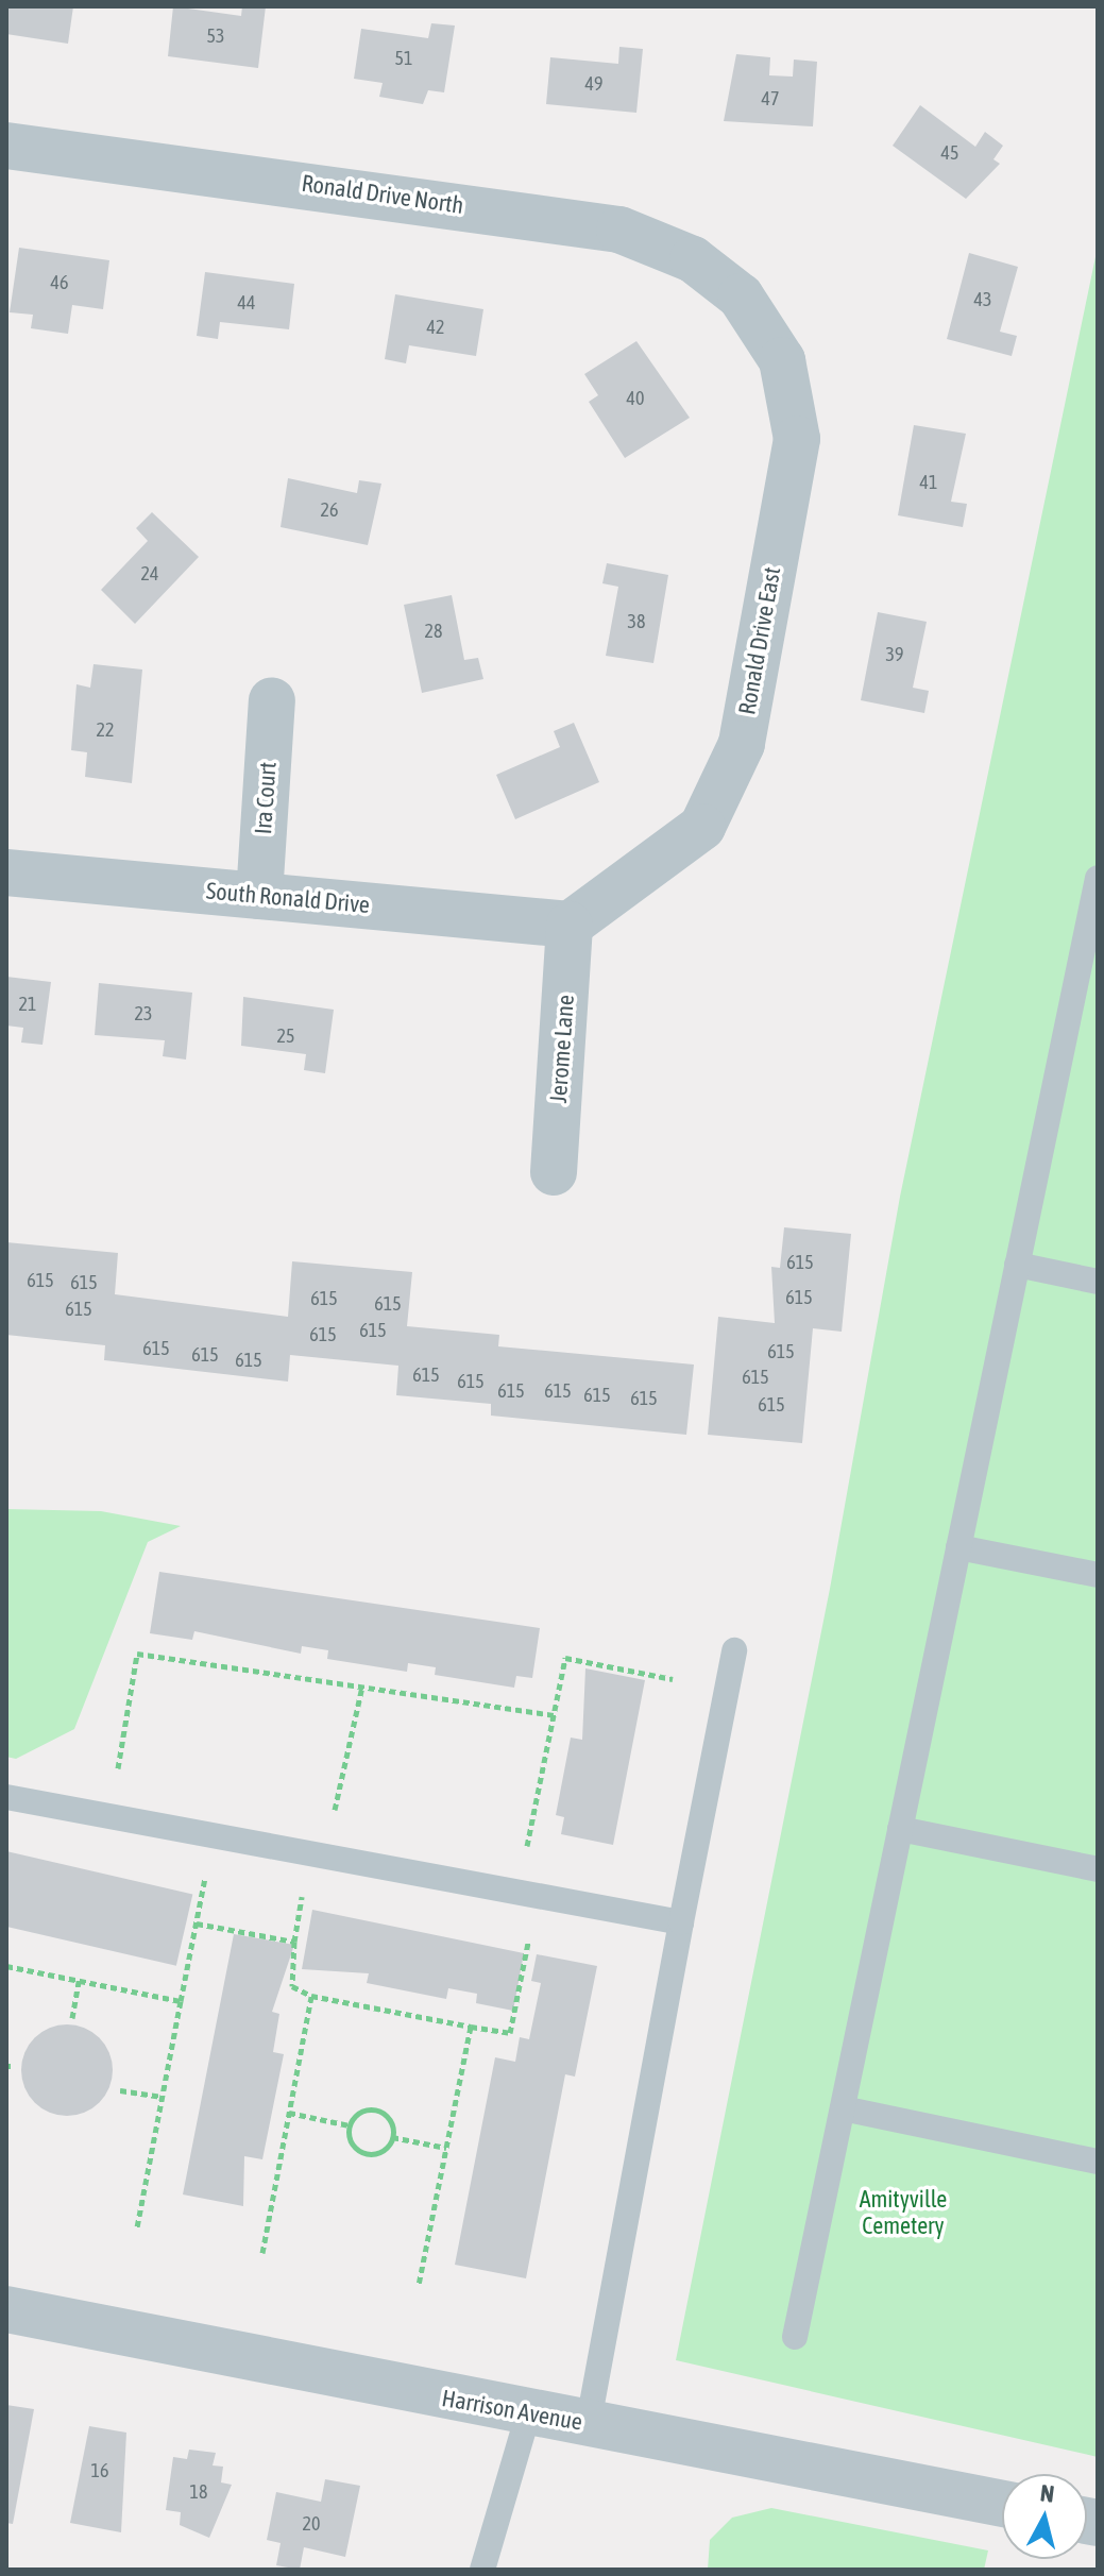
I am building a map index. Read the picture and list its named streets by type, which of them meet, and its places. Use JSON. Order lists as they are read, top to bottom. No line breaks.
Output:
{"streets":{"street":["Ronald Drive North","Ronald Drive East","Ira Court","South Ronald Drive","Jerome Lane","Harrison Avenue"]},"crossings":[["Ronald Drive North","Ronald Drive East"],["Ronald Drive East","South Ronald Drive"],["Ronald Drive East","Jerome Lane"],["Ira Court","South Ronald Drive"],["South Ronald Drive","Jerome Lane"]],"parks":["Amityville Cemetery"],"house_numbers":["53","51","49","47","45","46","43","44","42","40","41","26","24","38","28","39","22","21","23","25","615","615","615","615","615","615","615","615","615","615","615","615","615","615","615","615","615","615","615","615","615","16","18","20"],"north":"top"}
